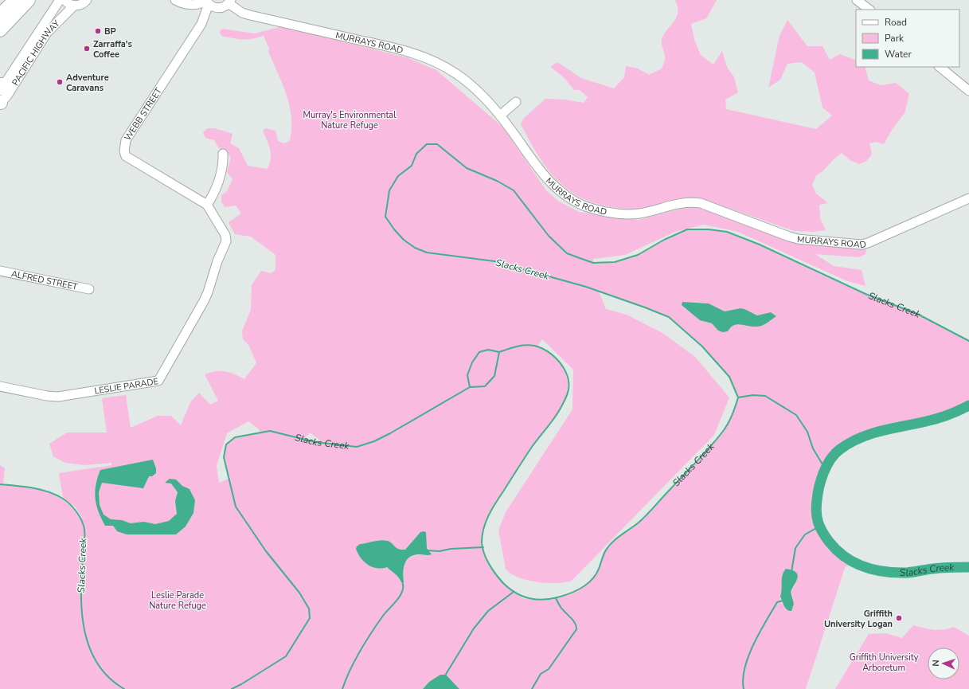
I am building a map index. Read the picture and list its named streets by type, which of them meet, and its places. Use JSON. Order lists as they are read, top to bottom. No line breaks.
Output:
{"streets":{"street":["MURRAYS ROAD","PACIFIC HIGHWAY","WEBB STREET","ALFRED STREET","LESLIE PARADE"]},"crossings":[["WEBB STREET","LESLIE PARADE"]],"water":["Slacks Creek"],"parks":["Murray's Environmental Nature Refuge","Leslie Parade Nature Refuge","Griffith University Arboretum"],"places":["BP","Zarraffa's Coffee","Adventure Caravans","Griffith University Logan"],"legend":["Road","Park","Water"],"north":"left"}
